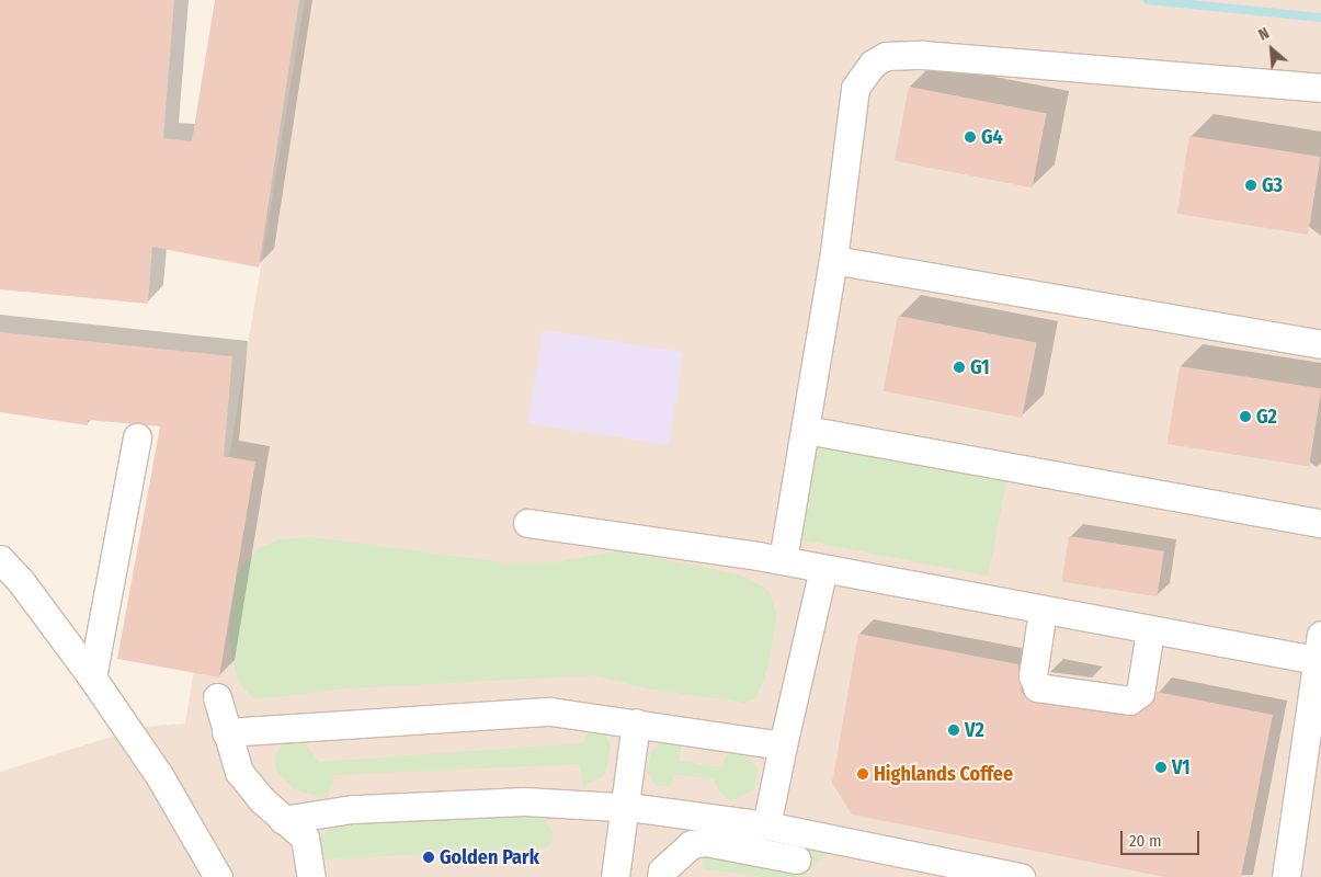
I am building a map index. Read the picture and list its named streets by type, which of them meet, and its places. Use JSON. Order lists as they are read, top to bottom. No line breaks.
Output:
{"places":["G4","G3","G1","G2","V2","V1","Highlands Coffee","Golden Park"],"scale_bar":"20 m","north":"top left"}
